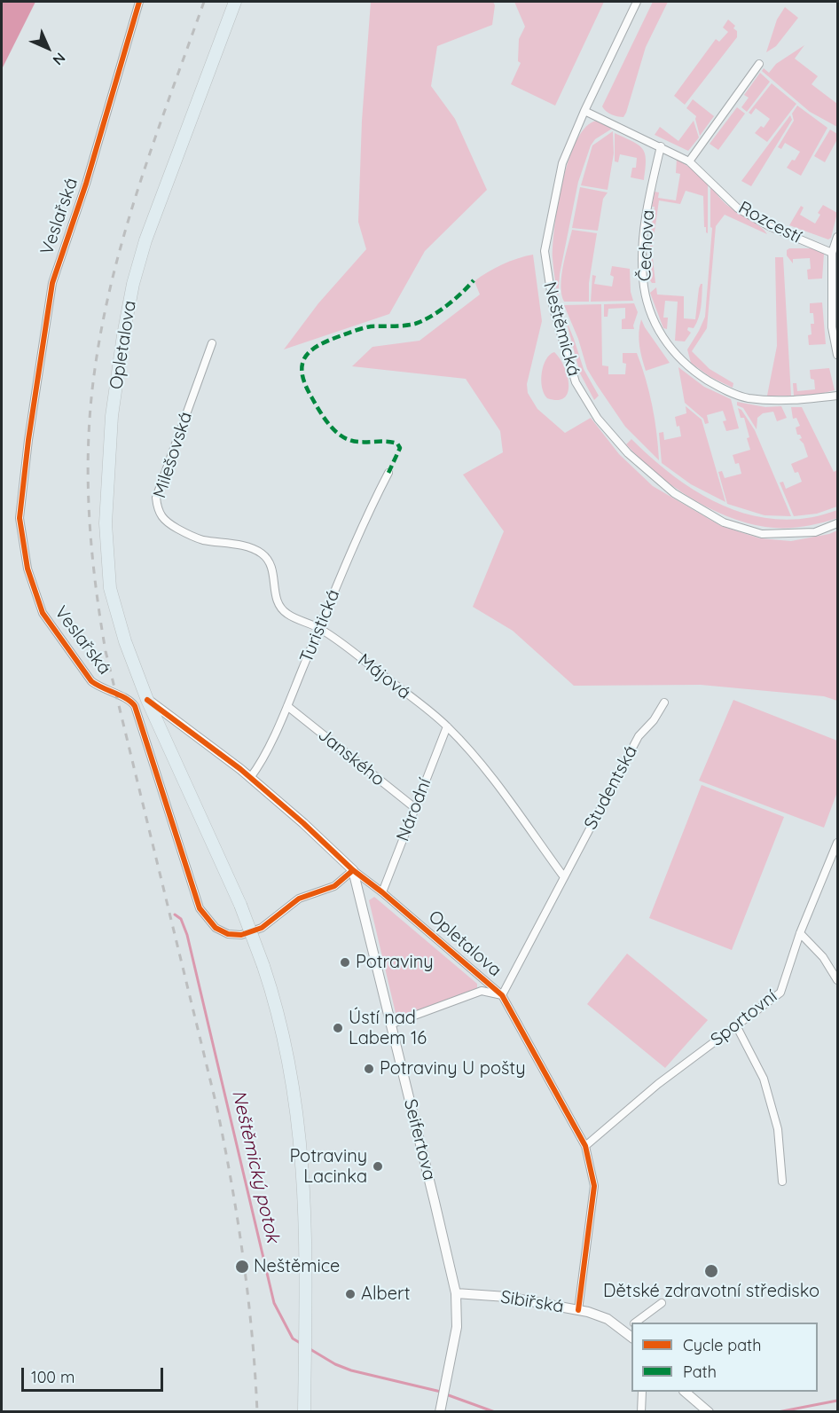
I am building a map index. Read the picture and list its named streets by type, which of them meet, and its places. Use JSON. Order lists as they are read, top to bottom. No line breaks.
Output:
{"streets":{"main road":["Opletalova"],"street":["Veslařská","Rozcestí","Čechova","Neštěmická","Milešovská","Turistická","Májová","Janského","Studentská","Národní","Sportovní","Seifertova","Sibiřská"]},"crossings":[["Veslařská","Opletalova"],["Veslařská","Seifertova"],["Rozcestí","Čechova"],["Rozcestí","Neštěmická"],["Opletalova","Turistická"],["Opletalova","Studentská"],["Opletalova","Národní"],["Opletalova","Sportovní"],["Opletalova","Seifertova"],["Opletalova","Sibiřská"],["Milešovská","Turistická"],["Milešovská","Májová"],["Turistická","Májová"],["Turistická","Janského"],["Májová","Národní"],["Janského","Národní"],["Seifertova","Sibiřská"]],"water":["Neštěmický potok"],"places":["Potraviny","Ústí nad Labem 16","Potraviny U pošty","Potraviny Lacinka","Neštěmice","Dětské zdravotní středisko","Albert"],"legend":["Cycle path","Path"],"scale_bar":"100 m","north":"bottom right"}
